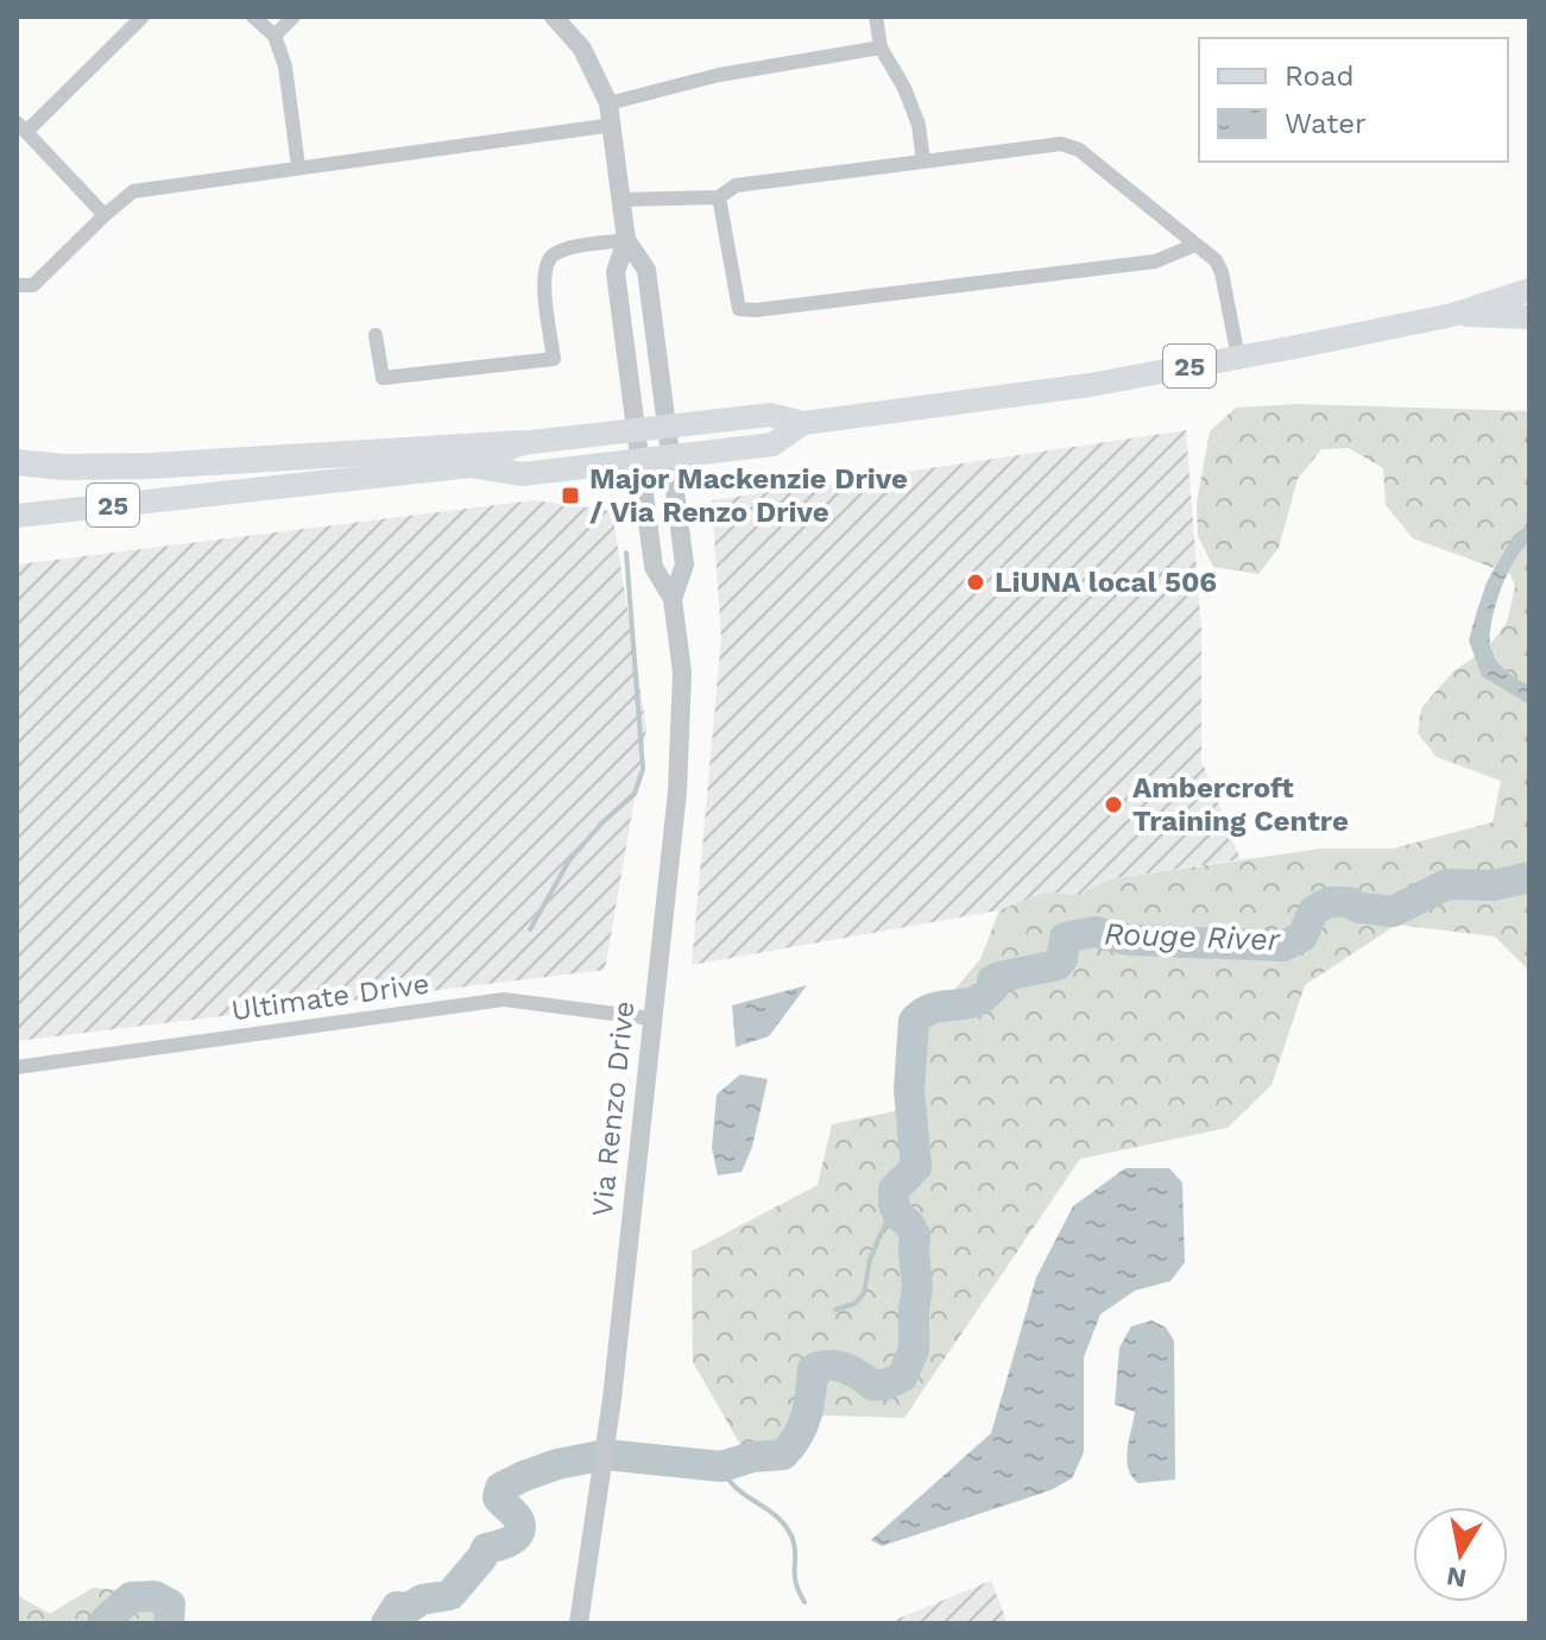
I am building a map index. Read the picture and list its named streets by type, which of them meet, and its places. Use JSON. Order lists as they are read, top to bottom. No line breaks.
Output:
{"streets":{"main road":["25"],"street":["Ultimate Drive","Via Renzo Drive"]},"crossings":[["25","Via Renzo Drive"],["Ultimate Drive","Via Renzo Drive"]],"water":["Rouge River"],"places":{"transit":["Major Mackenzie Drive / Via Renzo Drive"],"other":["LiUNA local 506","Ambercroft Training Centre"]},"legend":["Road","Water"],"north":"bottom"}
